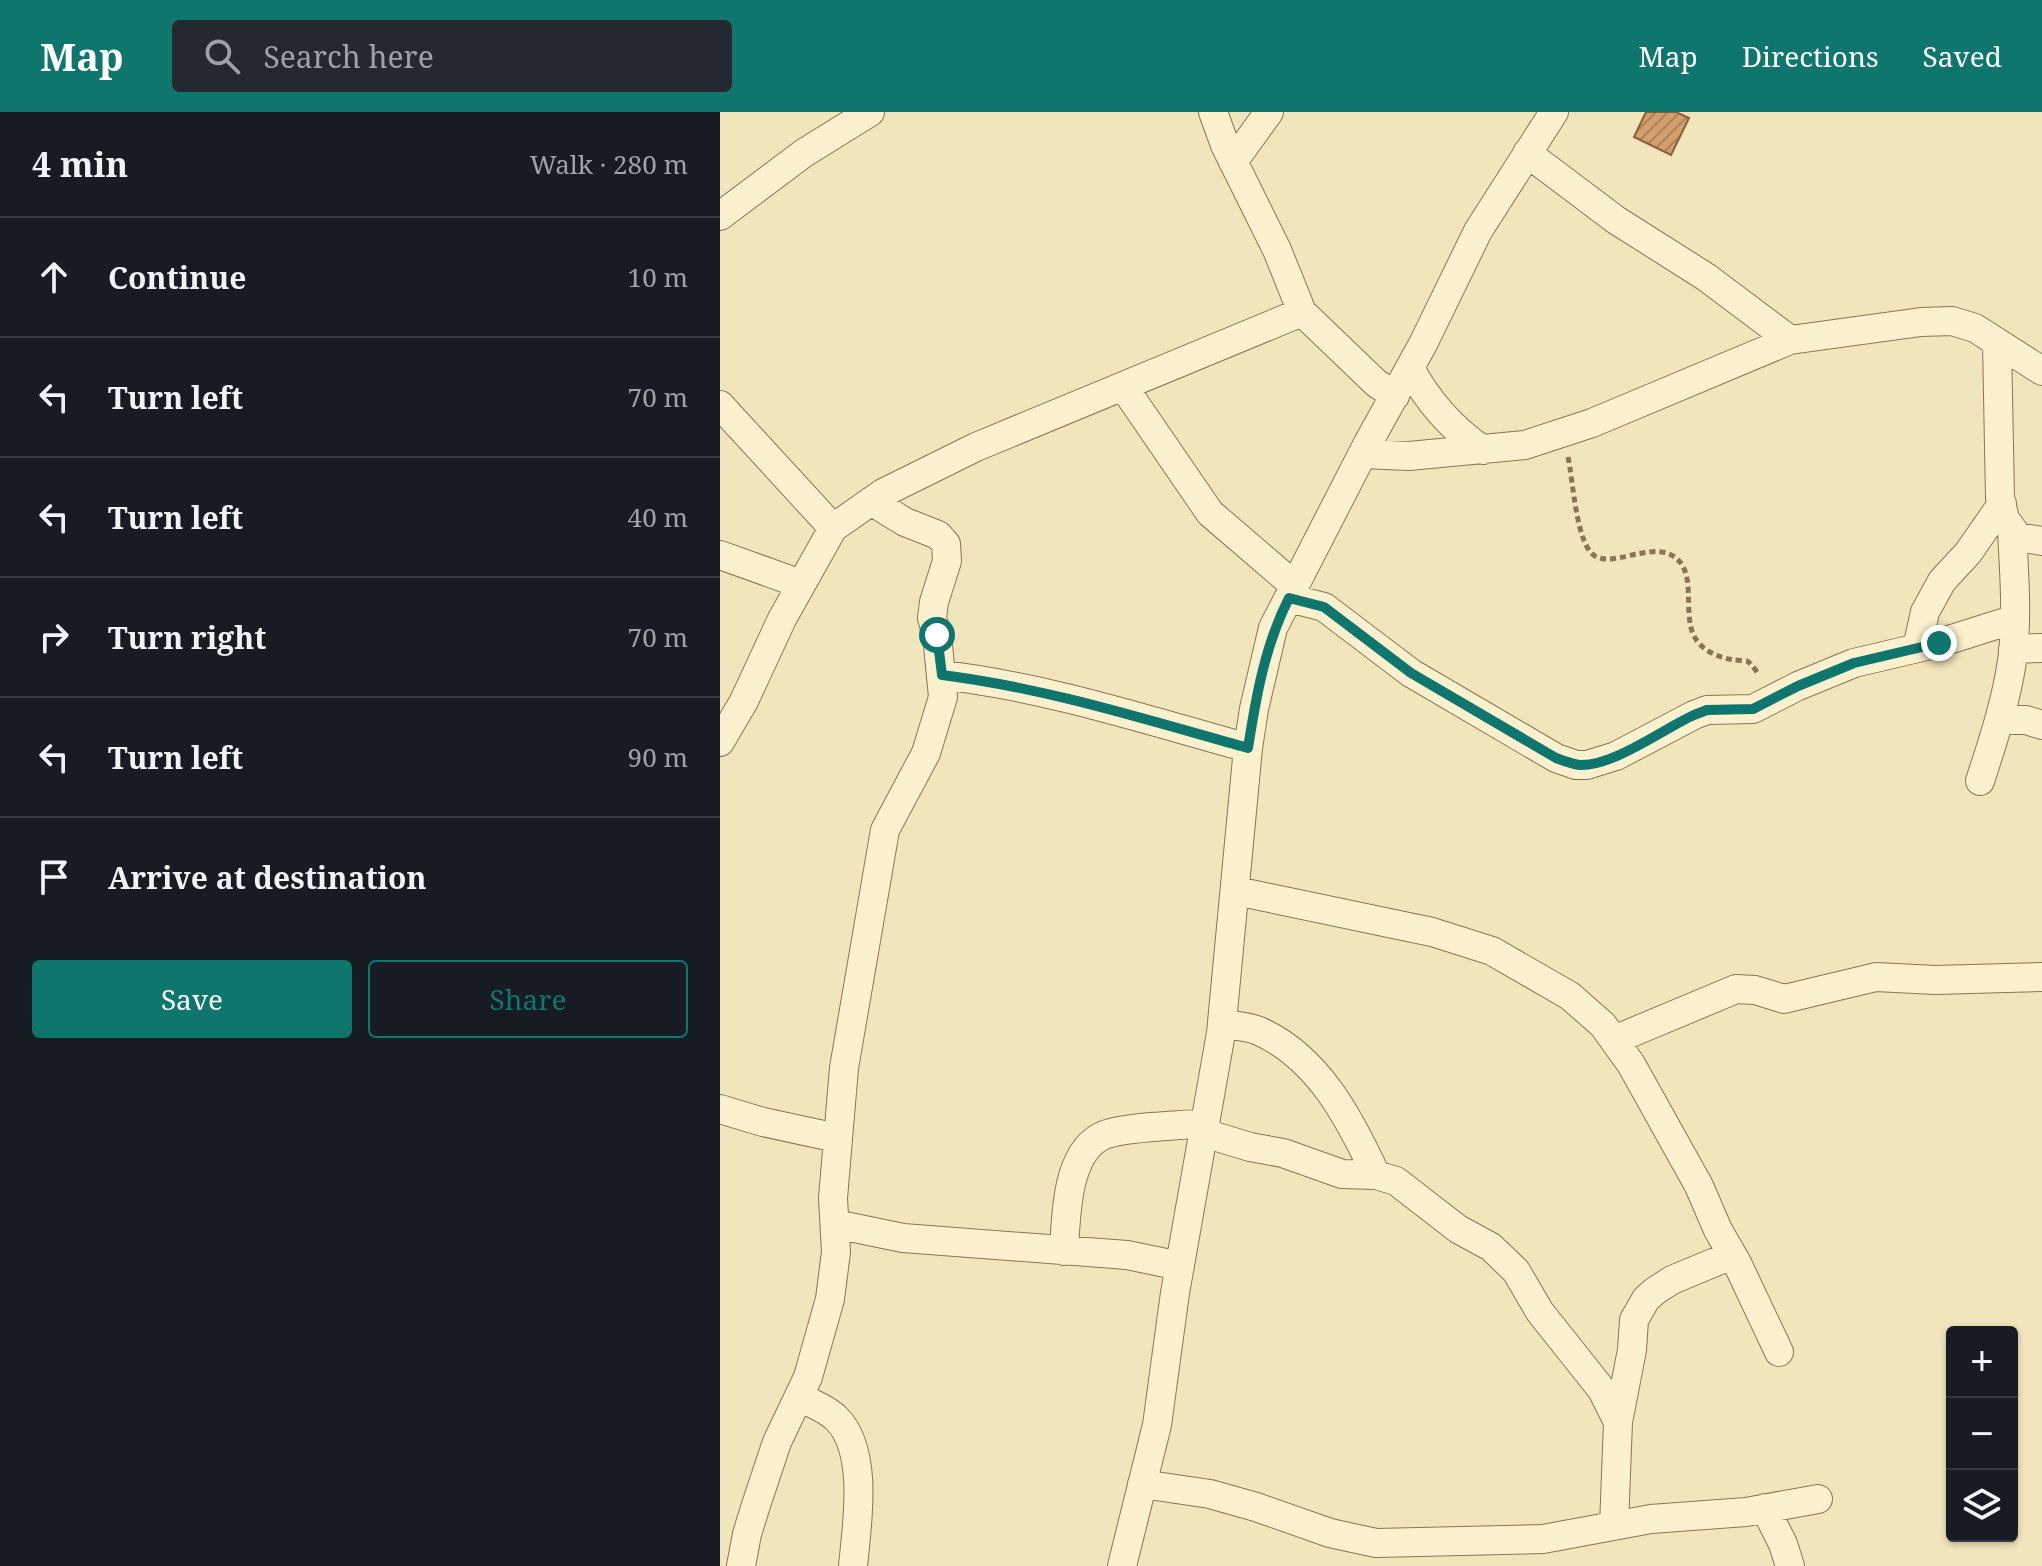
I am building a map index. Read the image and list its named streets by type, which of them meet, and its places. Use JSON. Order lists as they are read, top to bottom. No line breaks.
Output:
{"page":{"header":"Map","search":"Search here","nav":["Map","Directions","Saved"],"heading":["4 min","Walk · 280 m"],"list":[["Continue","10 m"],["Turn left","70 m"],["Turn left","40 m"],["Turn right","70 m"],["Turn left","90 m"],"Arrive at destination"],"buttons":["Save","Share"],"map_buttons":["+","−"]}}
